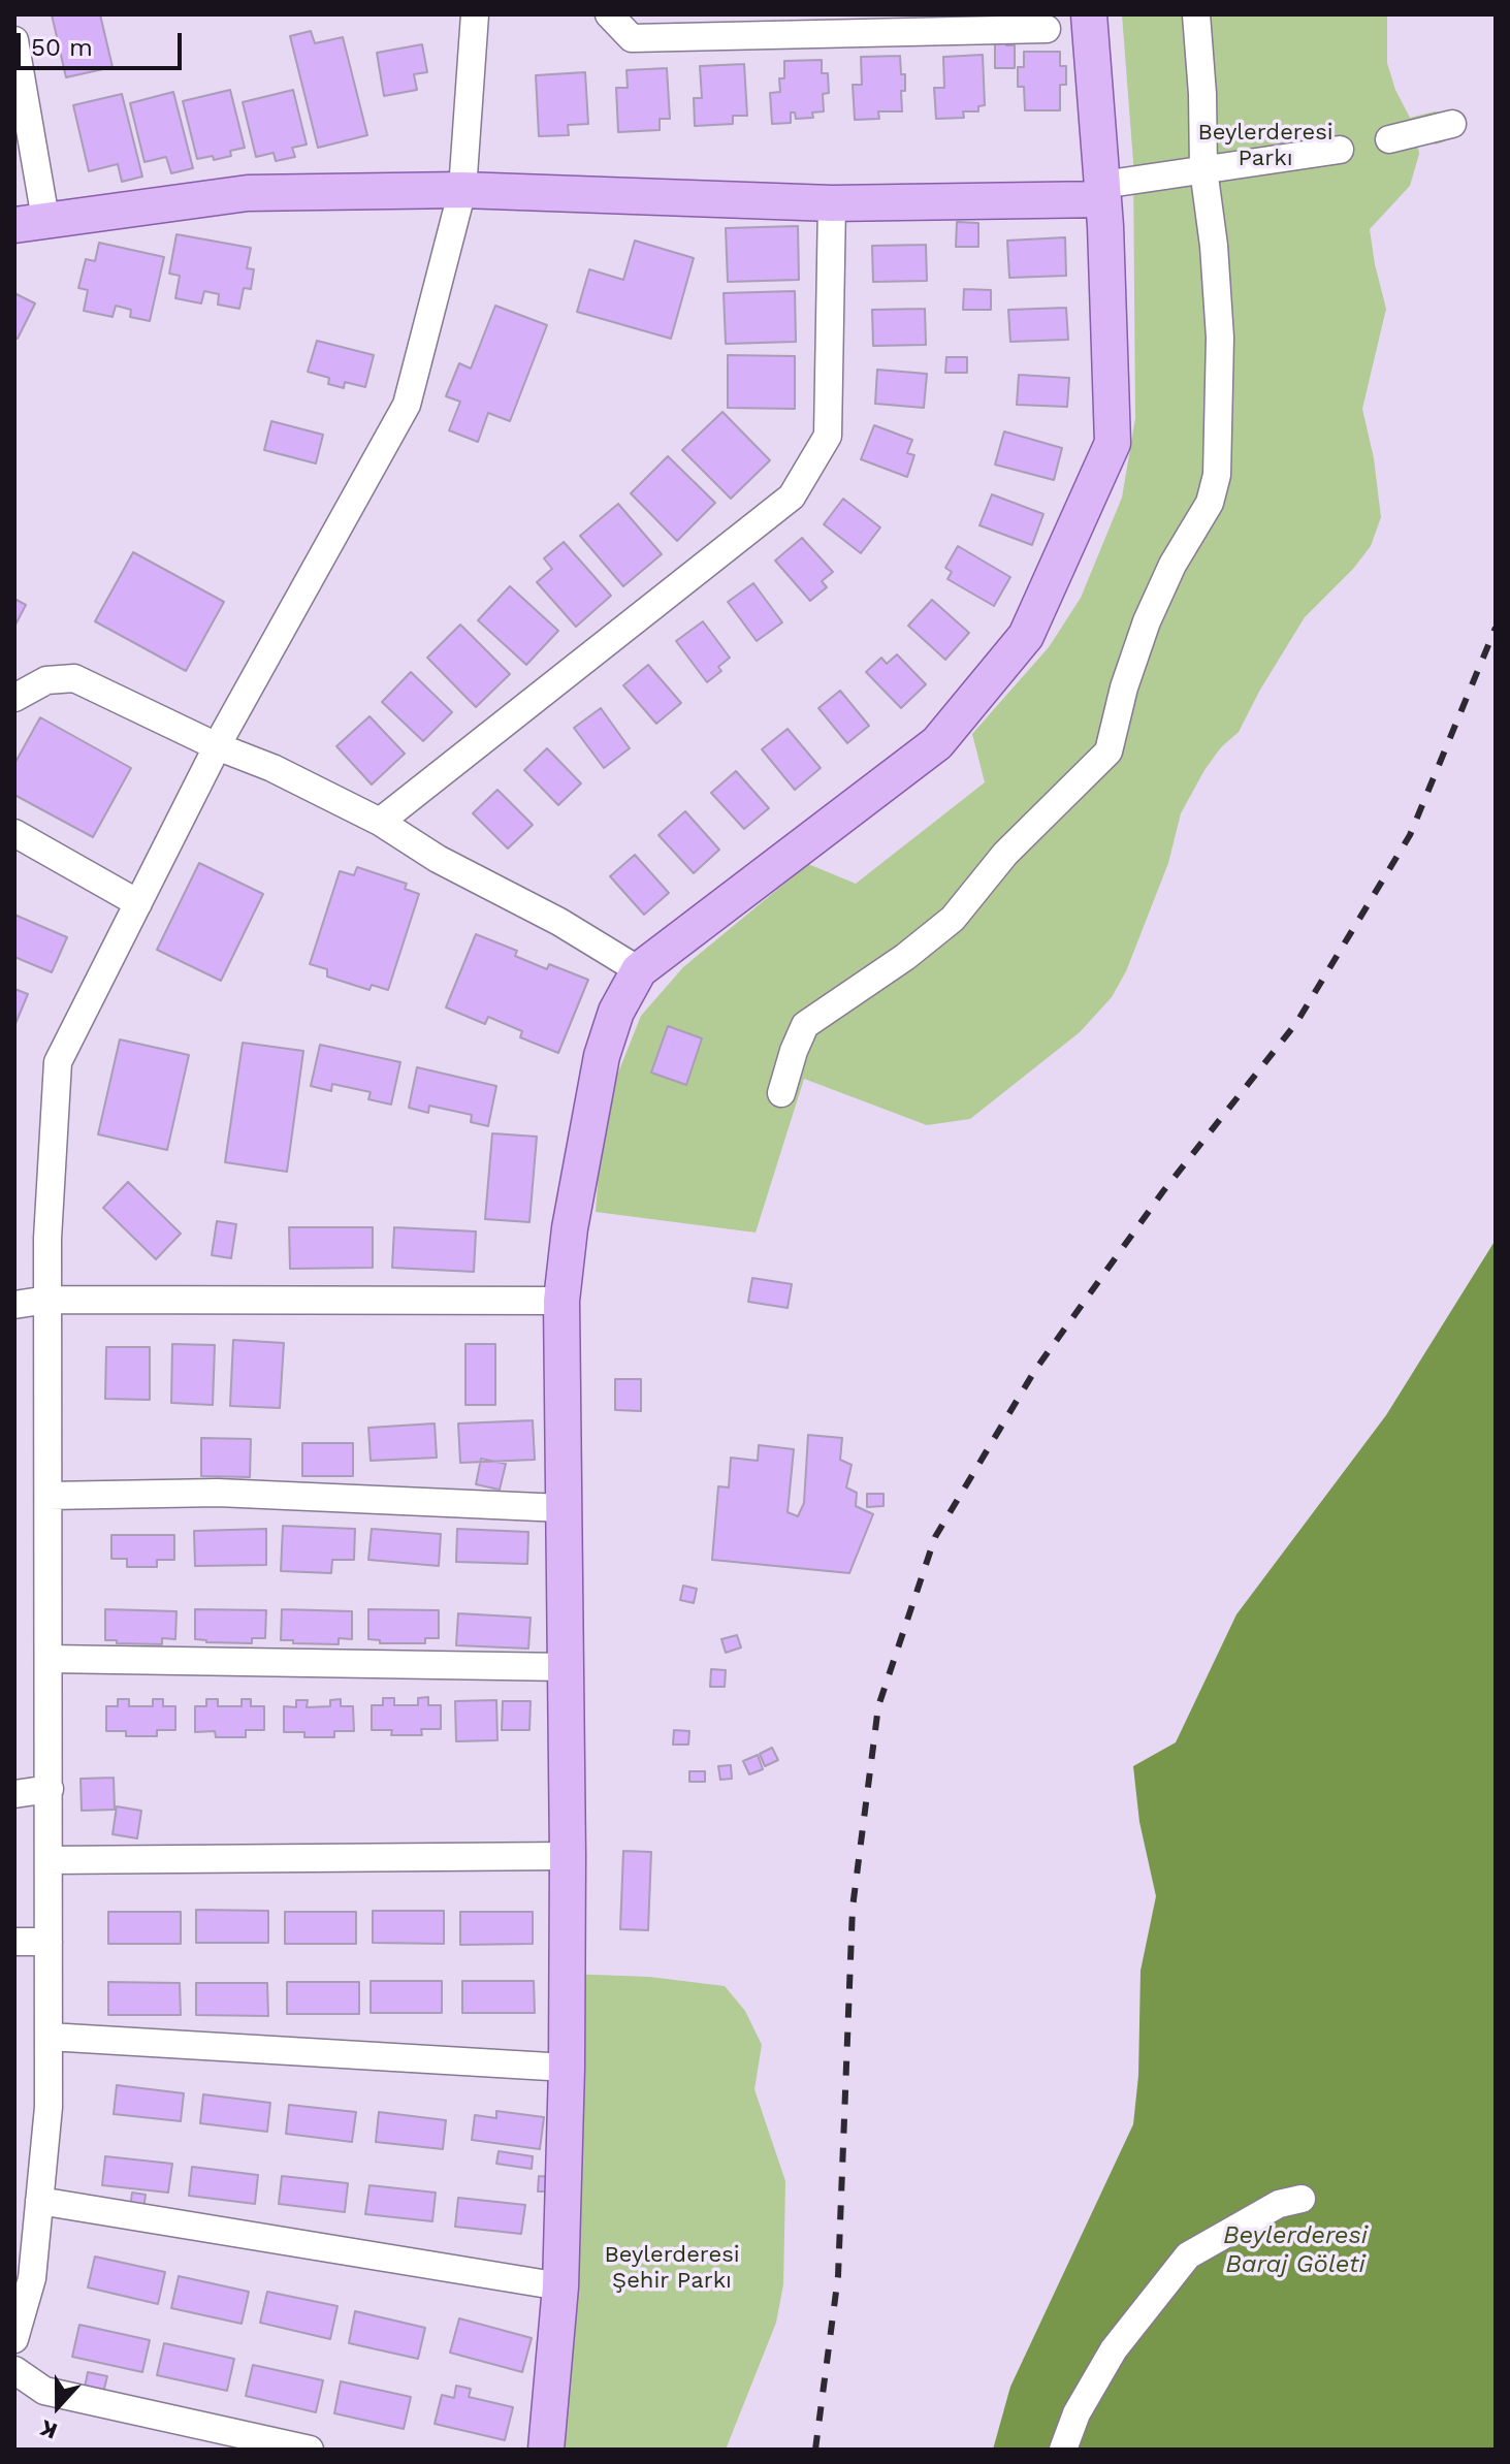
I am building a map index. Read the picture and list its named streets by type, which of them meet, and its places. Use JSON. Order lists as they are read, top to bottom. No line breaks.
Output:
{"water":["Beylerderesi Baraj Göleti"],"parks":["Beylerderesi Parkı","Beylerderesi Şehir Parkı"],"scale_bar":"50 m","north":"bottom"}
